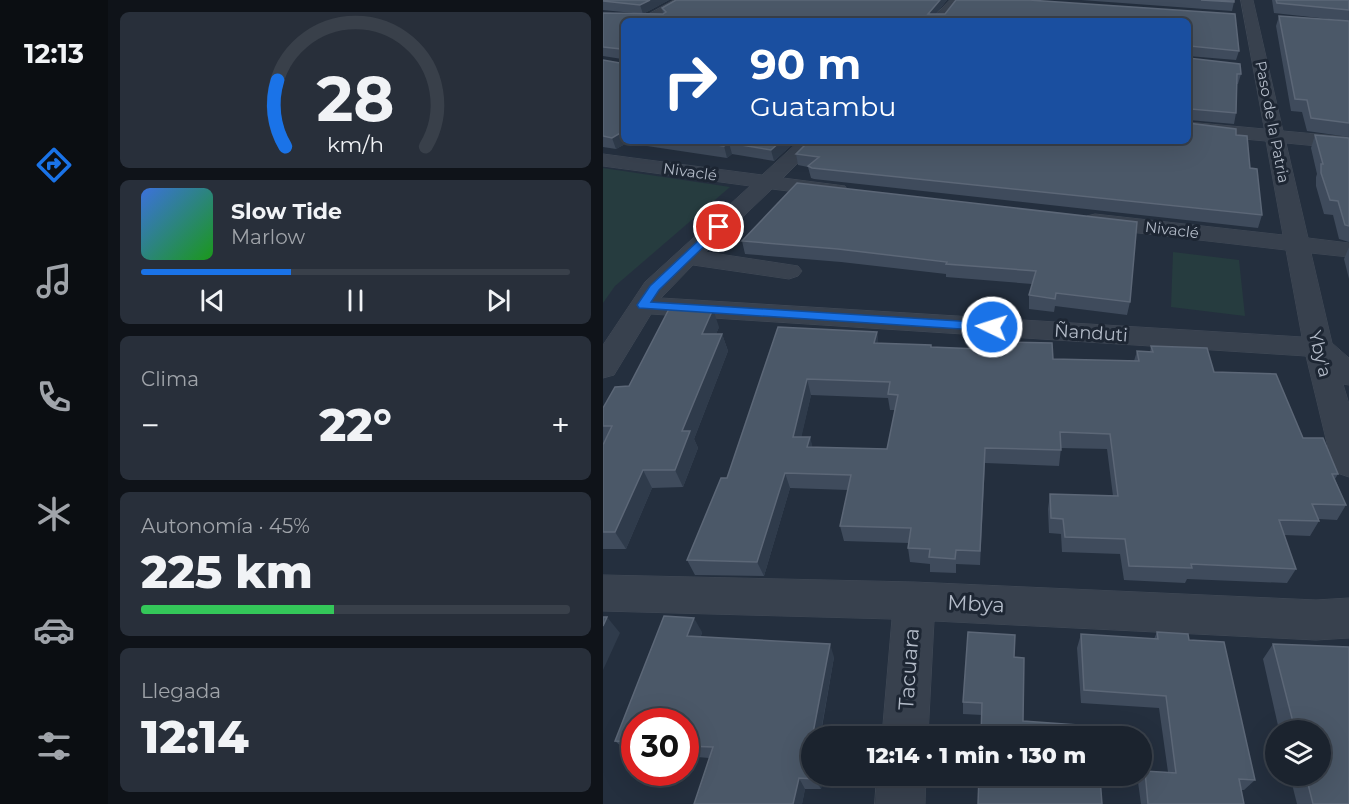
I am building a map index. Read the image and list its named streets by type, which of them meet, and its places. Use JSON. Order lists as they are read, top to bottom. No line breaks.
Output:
{"streets":{"street":["Paso de la Patria","Nivaclé","Ñanduti","Yby'a","Mbya","Tacuara"]},"crossings":[["Paso de la Patria","Nivaclé"],["Paso de la Patria","Yby'a"],["Nivaclé","Yby'a"],["Ñanduti","Yby'a"],["Mbya","Tacuara"]],"page":{"tabs":"12:13","turn":["90 m","Guatambu"],"song":["Slow Tide","Marlow"],"tile":["Clima",["Autonomía · 45%","225 km"],["Llegada","12:14"]],"heat":["−","22°","+"],"limit":"30","trip":"12:14 · 1 min · 130 m","gauge":["28","km/h"]}}
